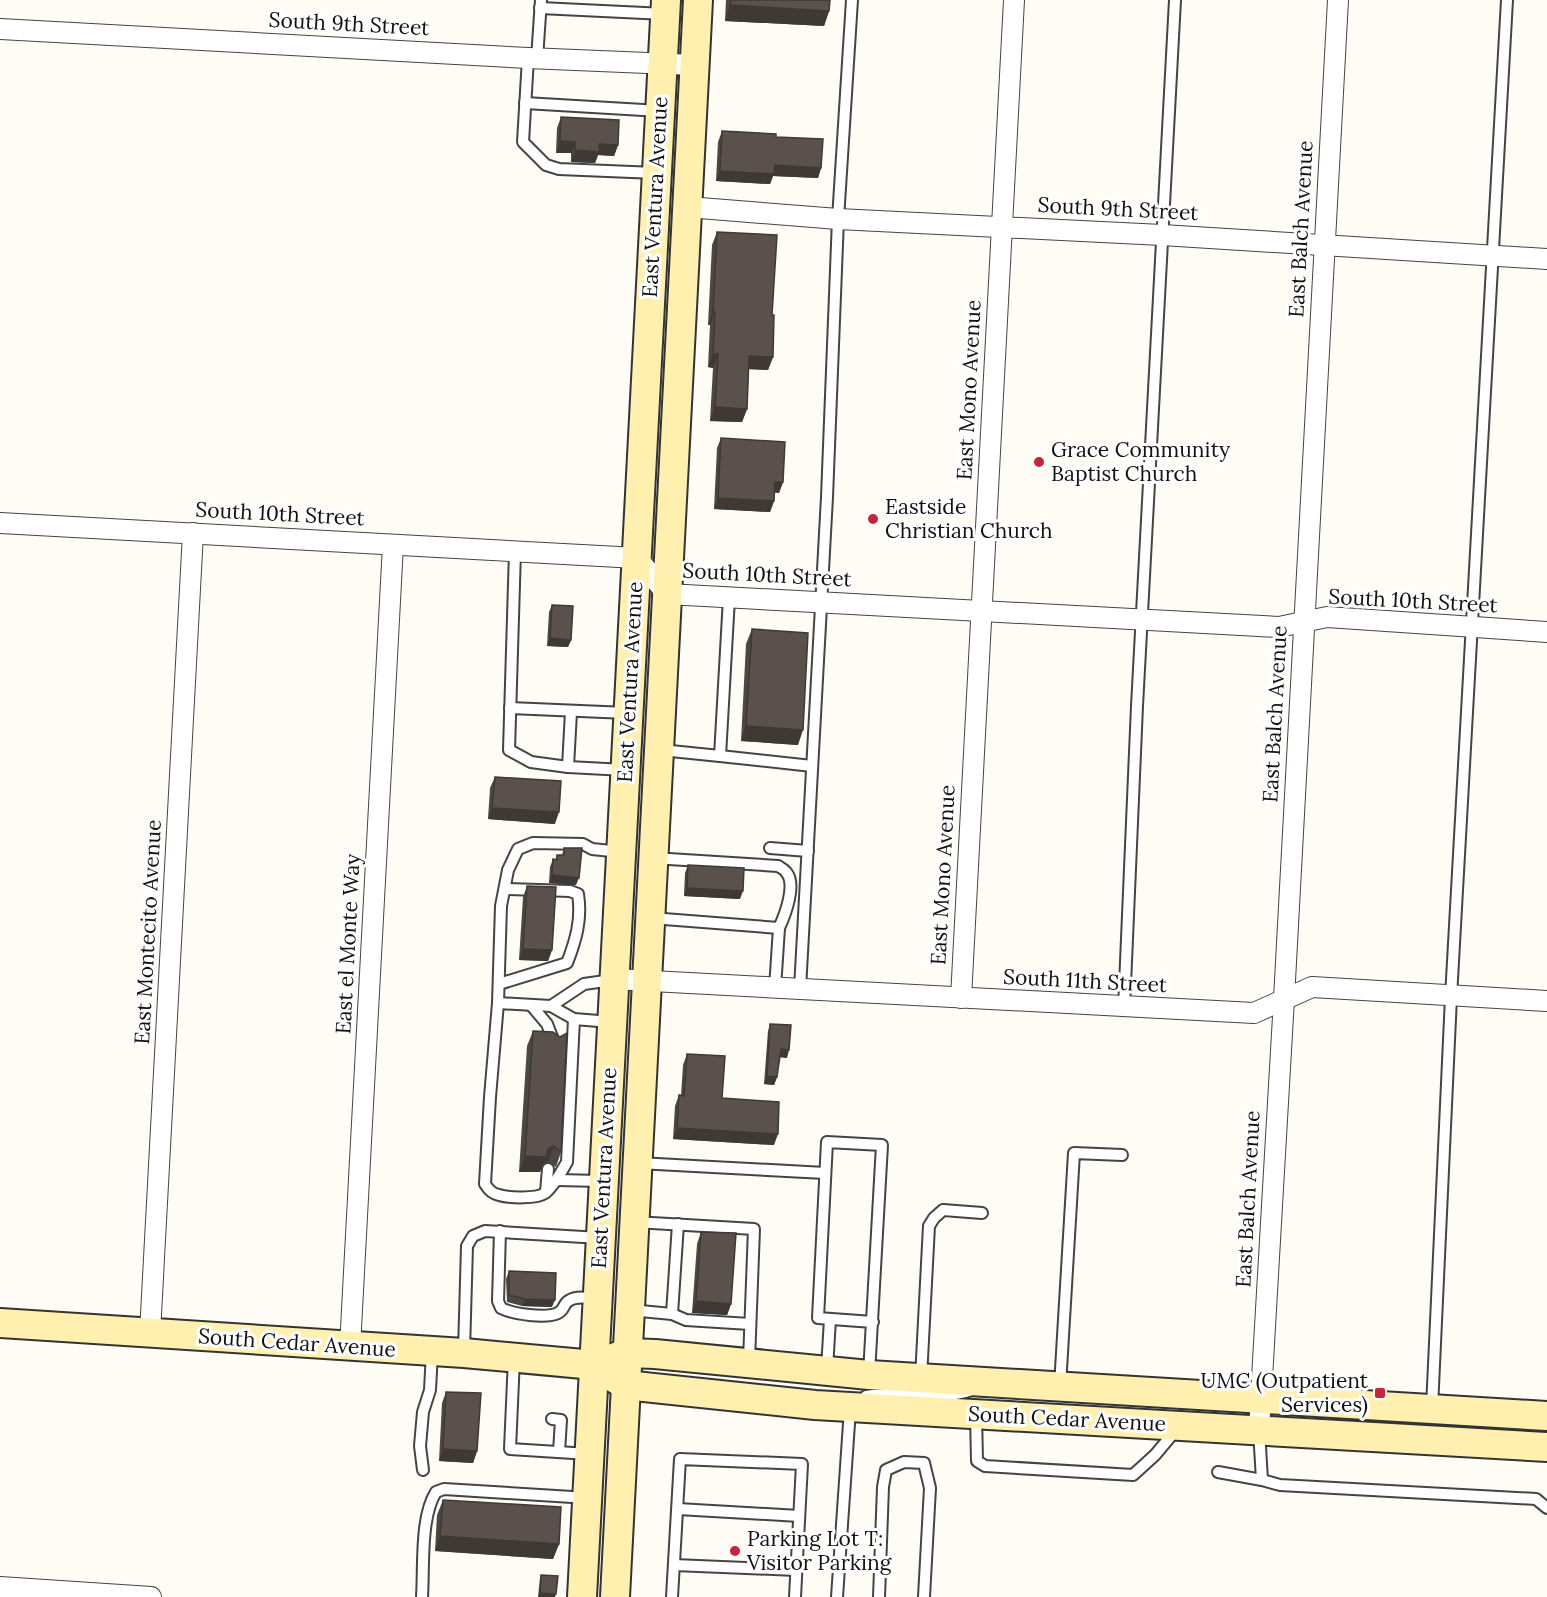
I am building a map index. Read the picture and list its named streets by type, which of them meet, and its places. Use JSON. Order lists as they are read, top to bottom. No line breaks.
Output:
{"streets":{"main road":["East Ventura Avenue","South Cedar Avenue"],"street":["South 9th Street","East Balch Avenue","East Mono Avenue","South 10th Street","East Montecito Avenue","East el Monte Way","South 11th Street"]},"crossings":[["South 9th Street","East Ventura Avenue"],["South 9th Street","East Balch Avenue"],["South 9th Street","East Mono Avenue"],["East Ventura Avenue","South 10th Street"],["East Ventura Avenue","South 11th Street"],["East Ventura Avenue","South Cedar Avenue"],["East Balch Avenue","South 10th Street"],["East Balch Avenue","South 11th Street"],["East Balch Avenue","South Cedar Avenue"],["East Mono Avenue","South 10th Street"],["East Mono Avenue","South 11th Street"],["South 10th Street","East Montecito Avenue"],["South 10th Street","East el Monte Way"],["East Montecito Avenue","South Cedar Avenue"],["East el Monte Way","South Cedar Avenue"]],"places":{"other":["Grace Community Baptist Church","Eastside Christian Church","Parking Lot T: Visitor Parking"],"transit":["UMC (Outpatient Services)"]}}
